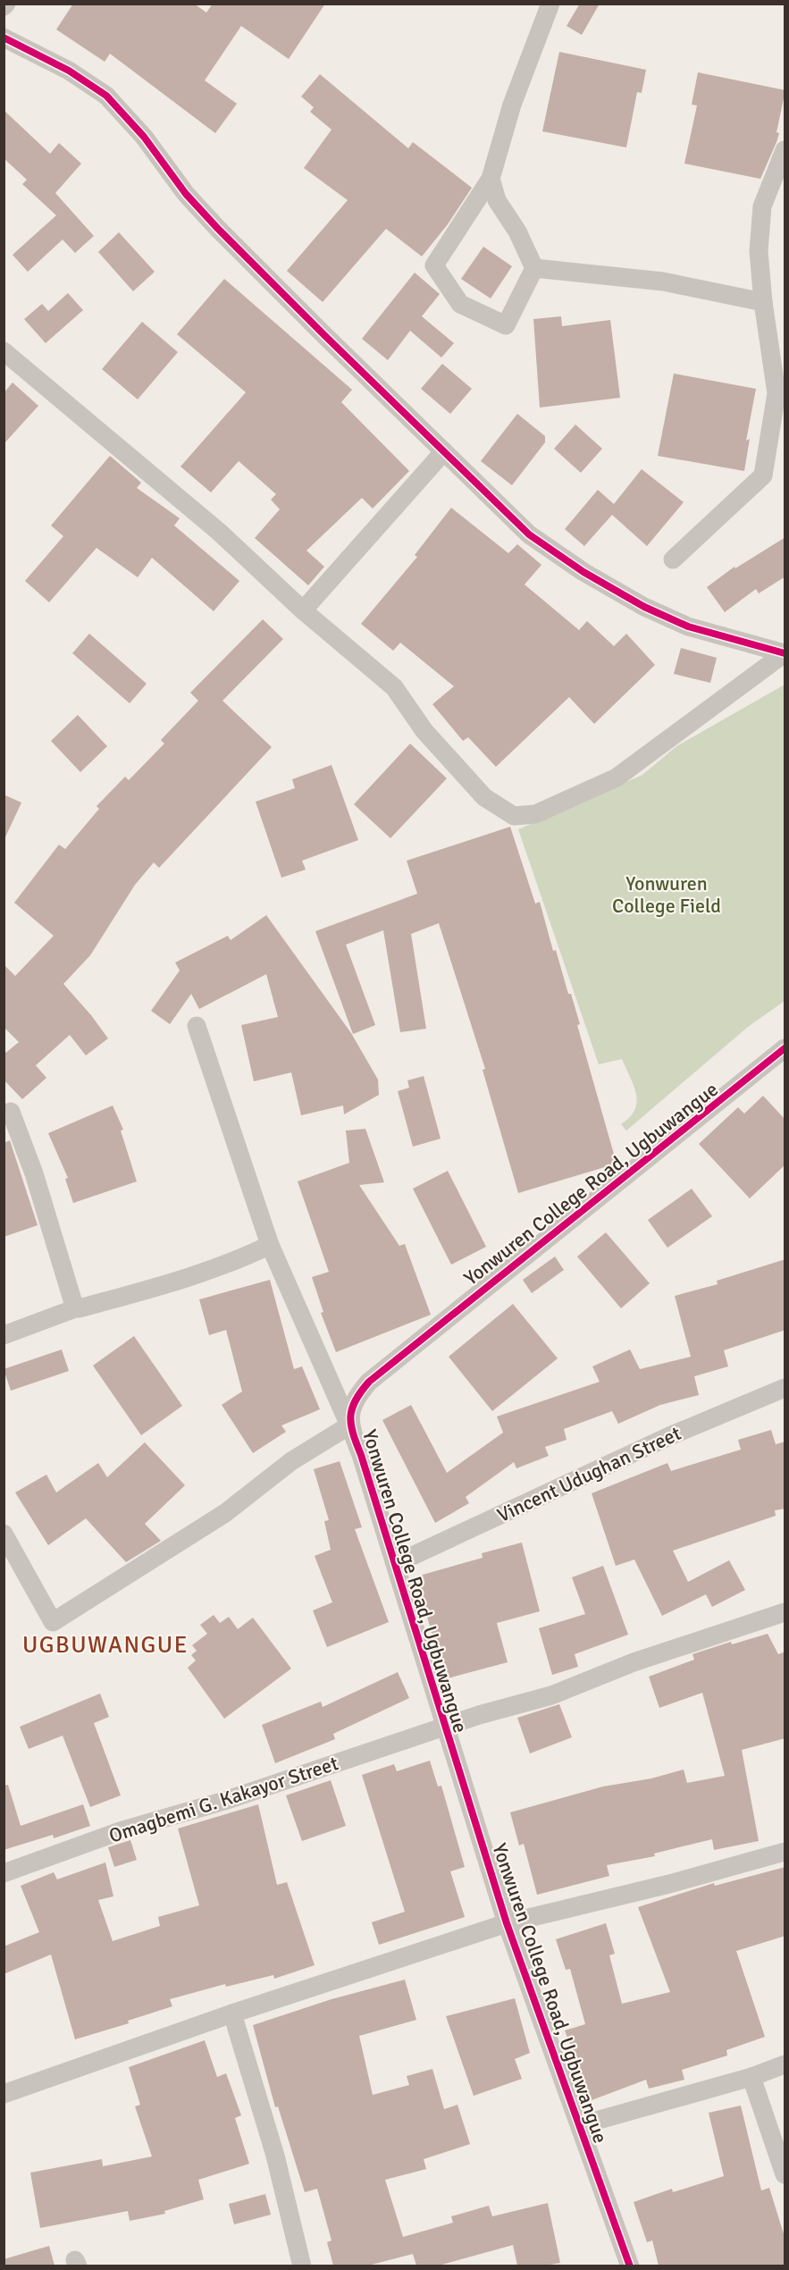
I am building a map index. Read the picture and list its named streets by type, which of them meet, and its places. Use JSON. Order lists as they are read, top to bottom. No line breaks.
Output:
{"streets":{"street":["Yonwuren College Road, Ugbuwangue","Vincent Udughan Street","Omagbemi G. Kakayor Street"]},"crossings":[["Yonwuren College Road, Ugbuwangue","Vincent Udughan Street"],["Yonwuren College Road, Ugbuwangue","Omagbemi G. Kakayor Street"]],"districts":["UGBUWANGUE"],"parks":["Yonwuren College Field"]}
